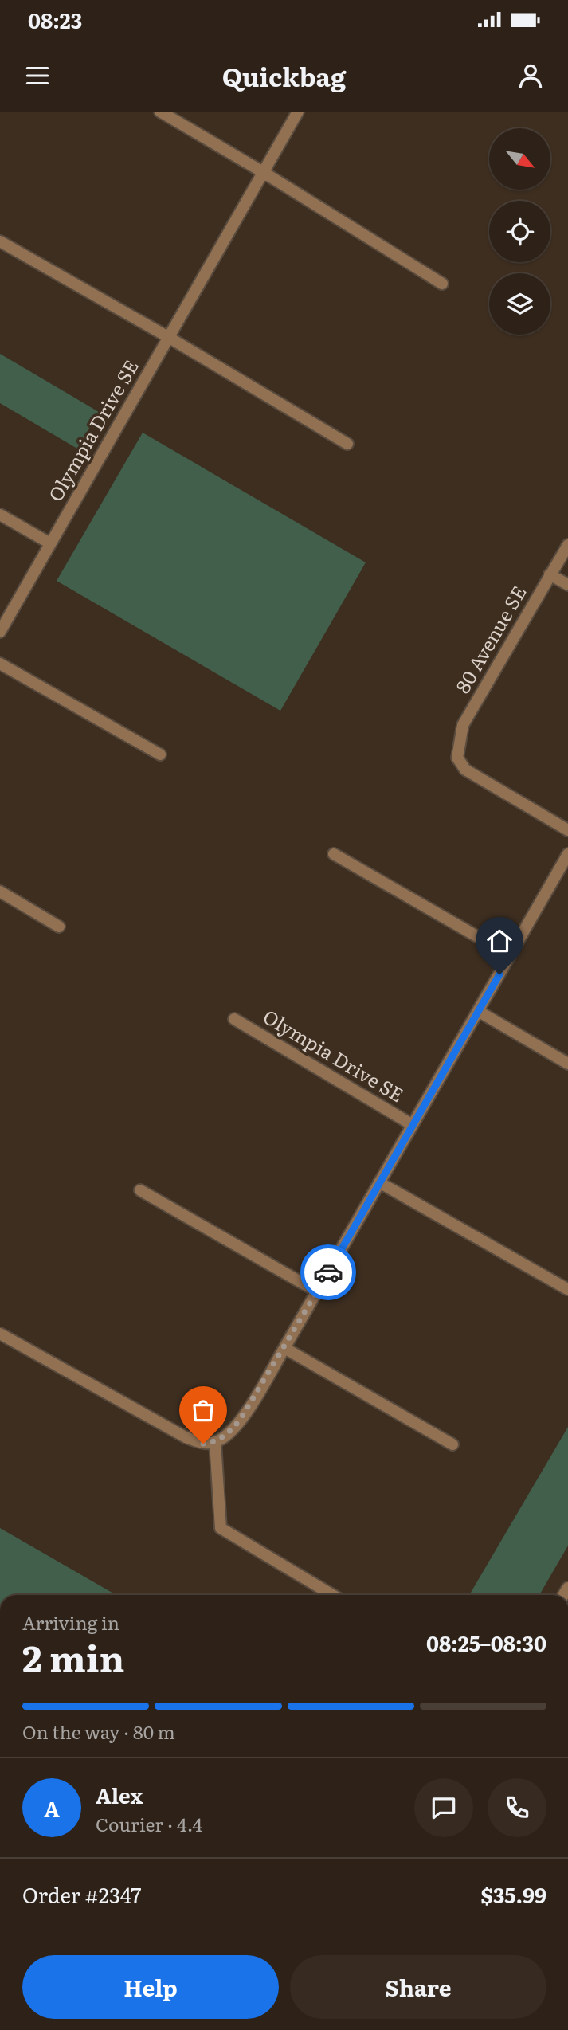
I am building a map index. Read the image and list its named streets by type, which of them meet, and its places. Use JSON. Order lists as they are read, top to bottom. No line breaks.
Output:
{"streets":{"street":["Olympia Drive SE","80 Avenue SE"]},"north":"bottom right","page":{"status":"08:23","header":"Quickbag","heading":["2 min","Arriving in","08:25–08:30"],"panel":["Alex","Courier · 4.4","Order #2347","$35.99"],"bar":"On the way · 80 m","round":"A","buttons":["Help","Share"]}}
